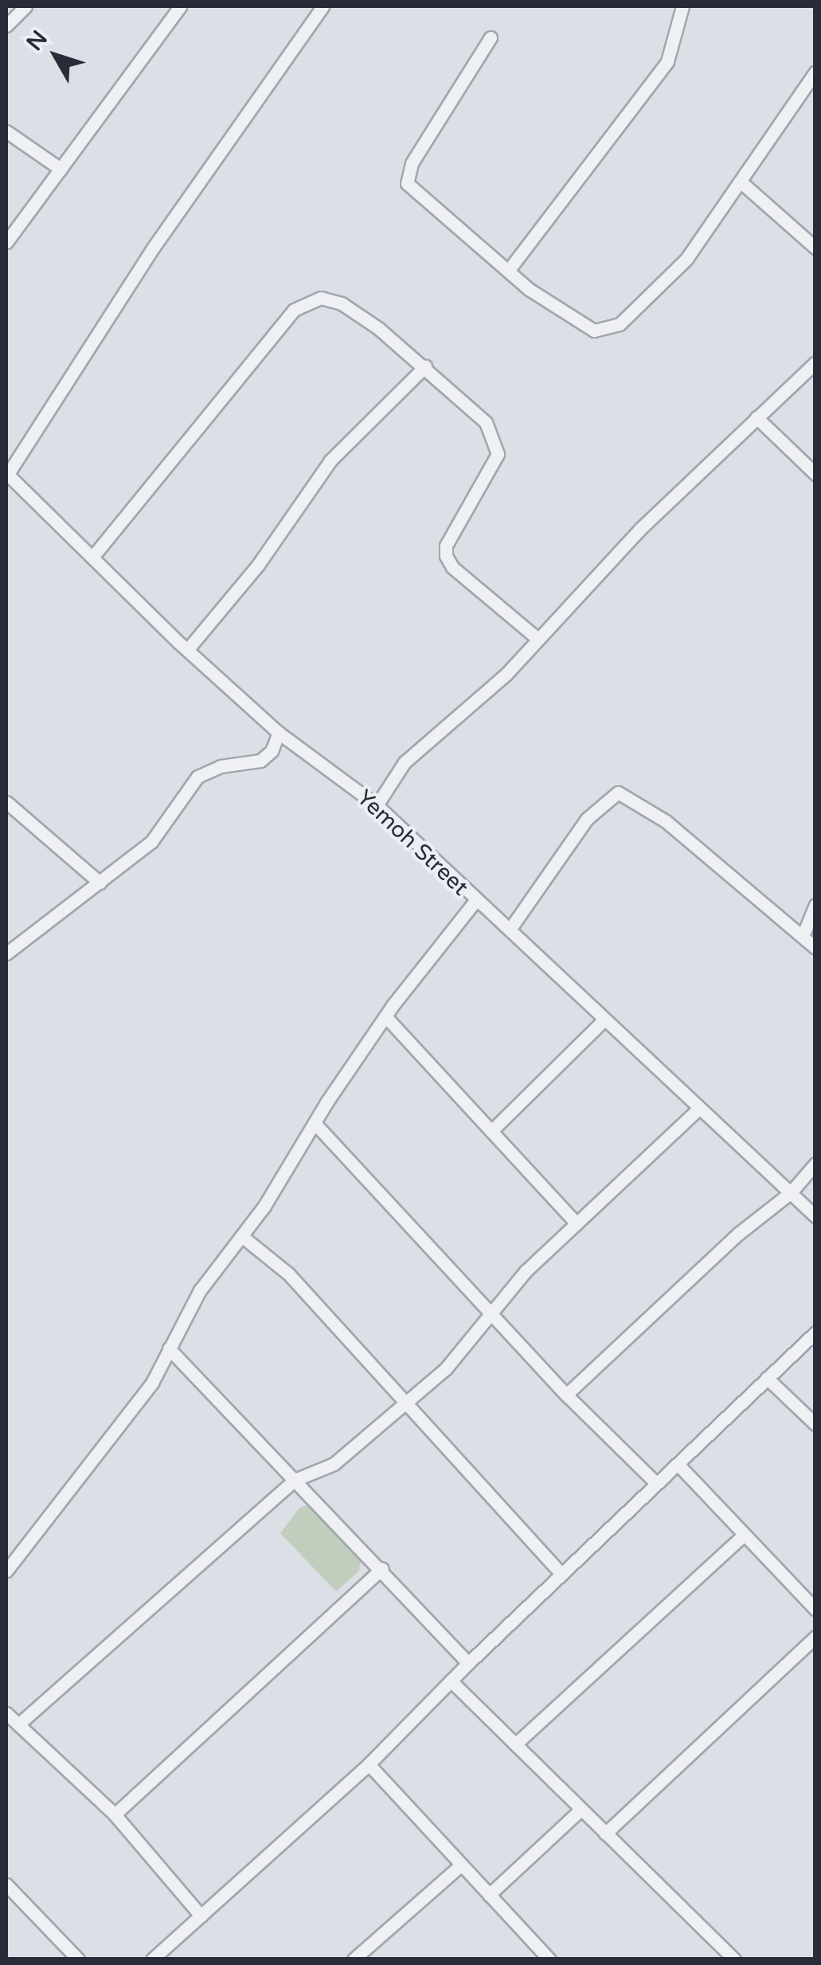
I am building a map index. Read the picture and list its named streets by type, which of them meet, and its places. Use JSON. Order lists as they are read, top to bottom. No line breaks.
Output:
{"streets":{"street":["Yemoh Street"]},"north":"top left"}
